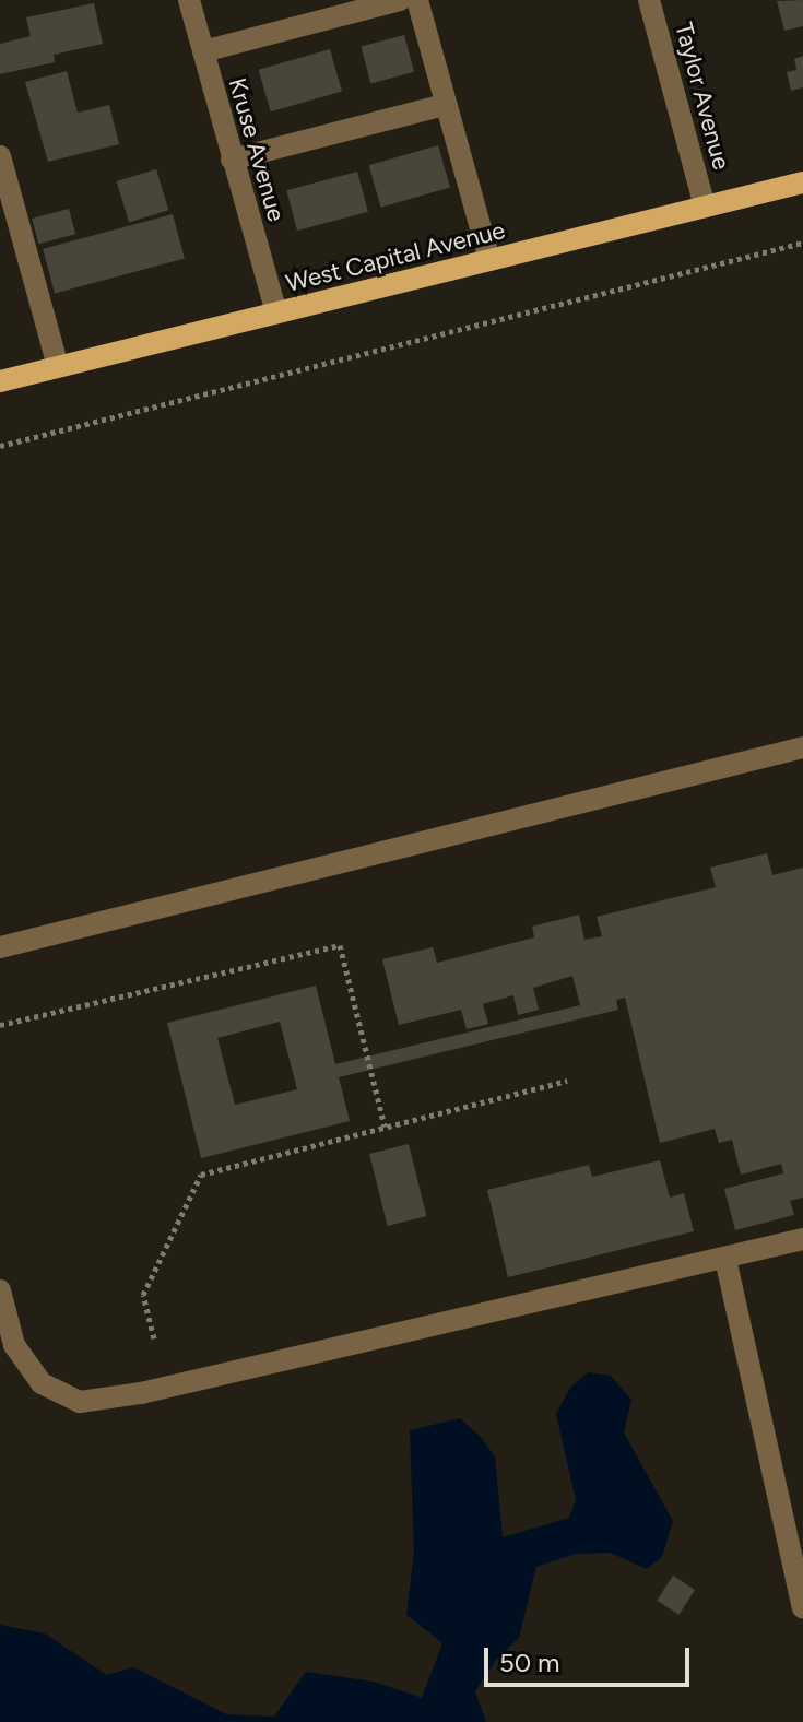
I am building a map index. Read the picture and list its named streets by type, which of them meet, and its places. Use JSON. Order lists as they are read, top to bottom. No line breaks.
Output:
{"streets":{"main road":["West Capital Avenue"],"street":["Taylor Avenue","Kruse Avenue"]},"crossings":[["Taylor Avenue","West Capital Avenue"],["Kruse Avenue","West Capital Avenue"]],"scale_bar":"50 m"}
